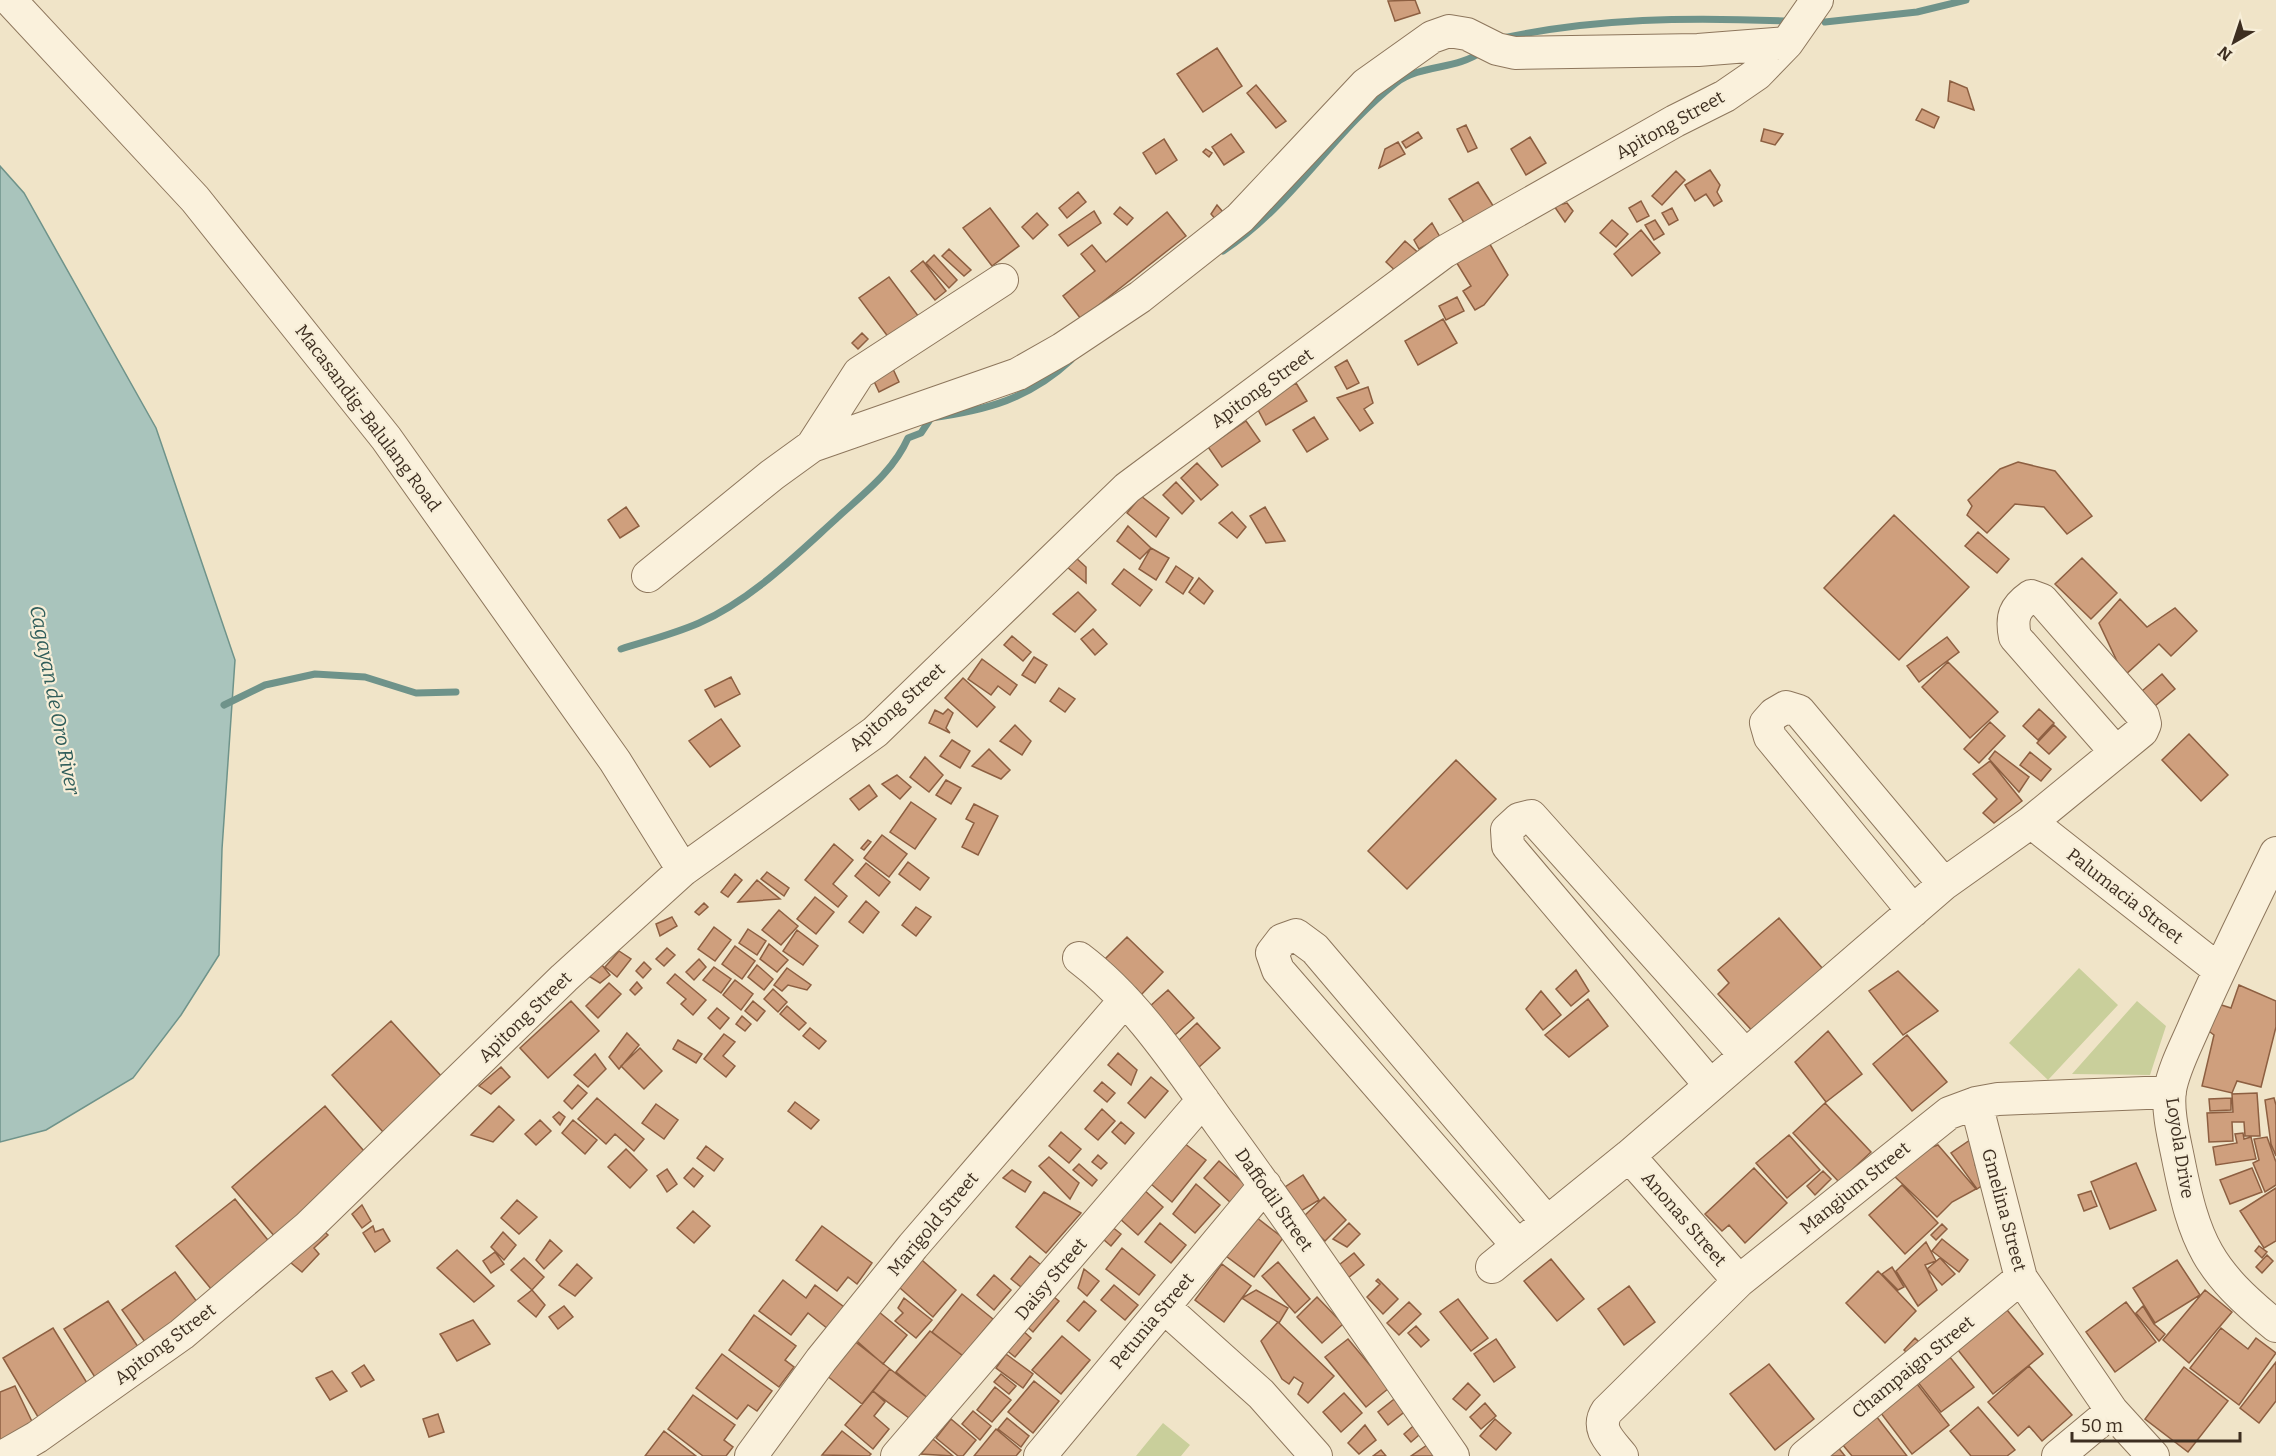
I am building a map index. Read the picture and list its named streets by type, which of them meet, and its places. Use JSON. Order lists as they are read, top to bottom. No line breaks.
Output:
{"streets":{"street":["Apitong Street","Macasandig-Balulang Road","Palumacia Street","Loyola Drive","Mangium Street","Daffodil Street","Gmelina Street","Anonas Street","Marigold Street","Daisy Street","Petunia Street","Champaign Street"]},"crossings":[["Apitong Street","Macasandig-Balulang Road"],["Palumacia Street","Loyola Drive"],["Loyola Drive","Mangium Street"],["Mangium Street","Gmelina Street"],["Mangium Street","Anonas Street"],["Daffodil Street","Marigold Street"],["Daffodil Street","Daisy Street"],["Daffodil Street","Petunia Street"],["Gmelina Street","Champaign Street"]],"water":["Cagayan de Oro River"],"scale_bar":"50 m","north":"bottom left"}
